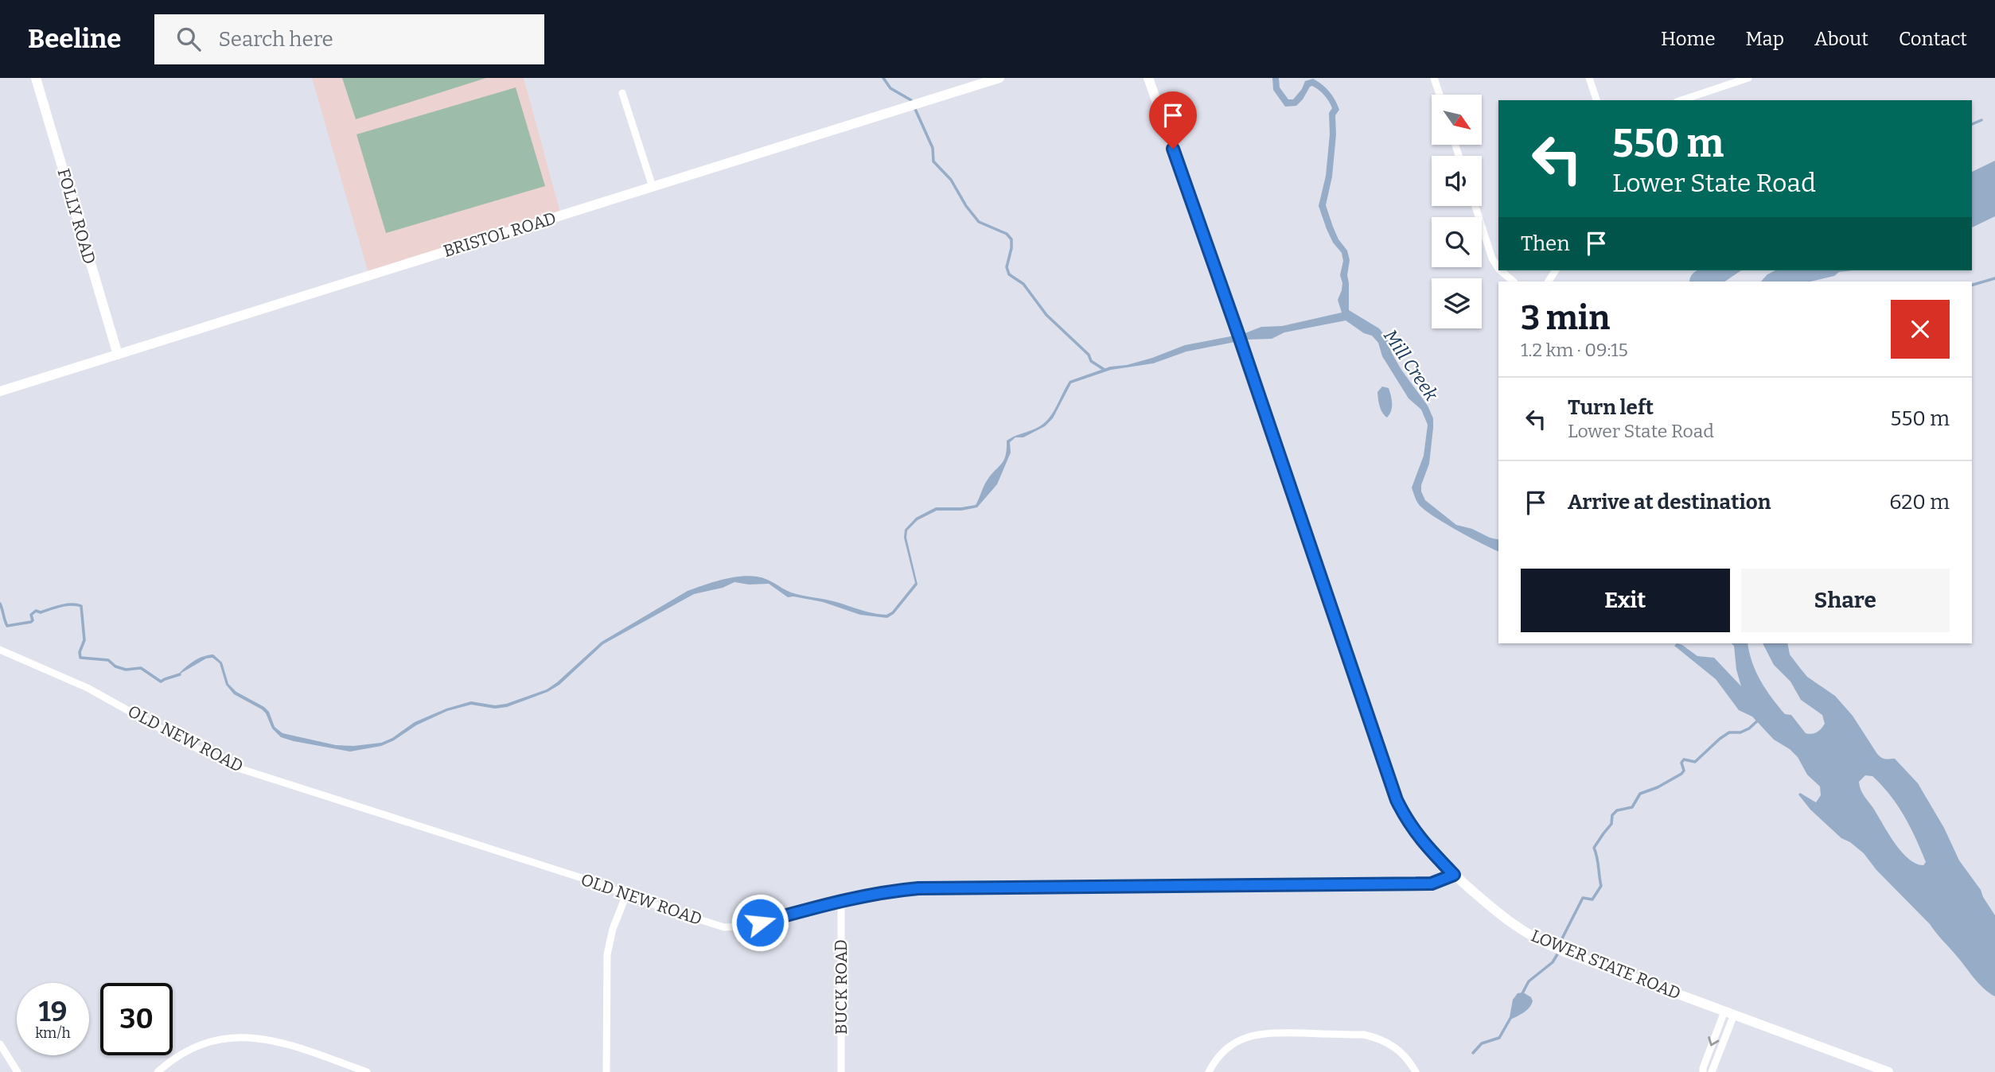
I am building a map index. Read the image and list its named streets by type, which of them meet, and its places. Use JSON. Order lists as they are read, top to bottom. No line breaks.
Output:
{"streets":{"street":["FOLLY ROAD","BRISTOL ROAD","OLD NEW ROAD","LOWER STATE ROAD","BUCK ROAD"]},"crossings":[["FOLLY ROAD","BRISTOL ROAD"],["OLD NEW ROAD","LOWER STATE ROAD"],["OLD NEW ROAD","BUCK ROAD"]],"water":["Mill Creek"],"north":"bottom right","page":{"header":"Beeline","search":"Search here","nav":["Home","Map","About","Contact"],"turn":["550 m","Lower State Road"],"then":"Then","heading":["3 min","1.2 km · 09:15"],"list":[{"name":"Turn left","note":"Lower State Road","value":"550 m"},{"name":"Arrive at destination","value":"620 m"}],"buttons":["Exit","Share"],"speed":"19 km/h","limit":"30"}}
